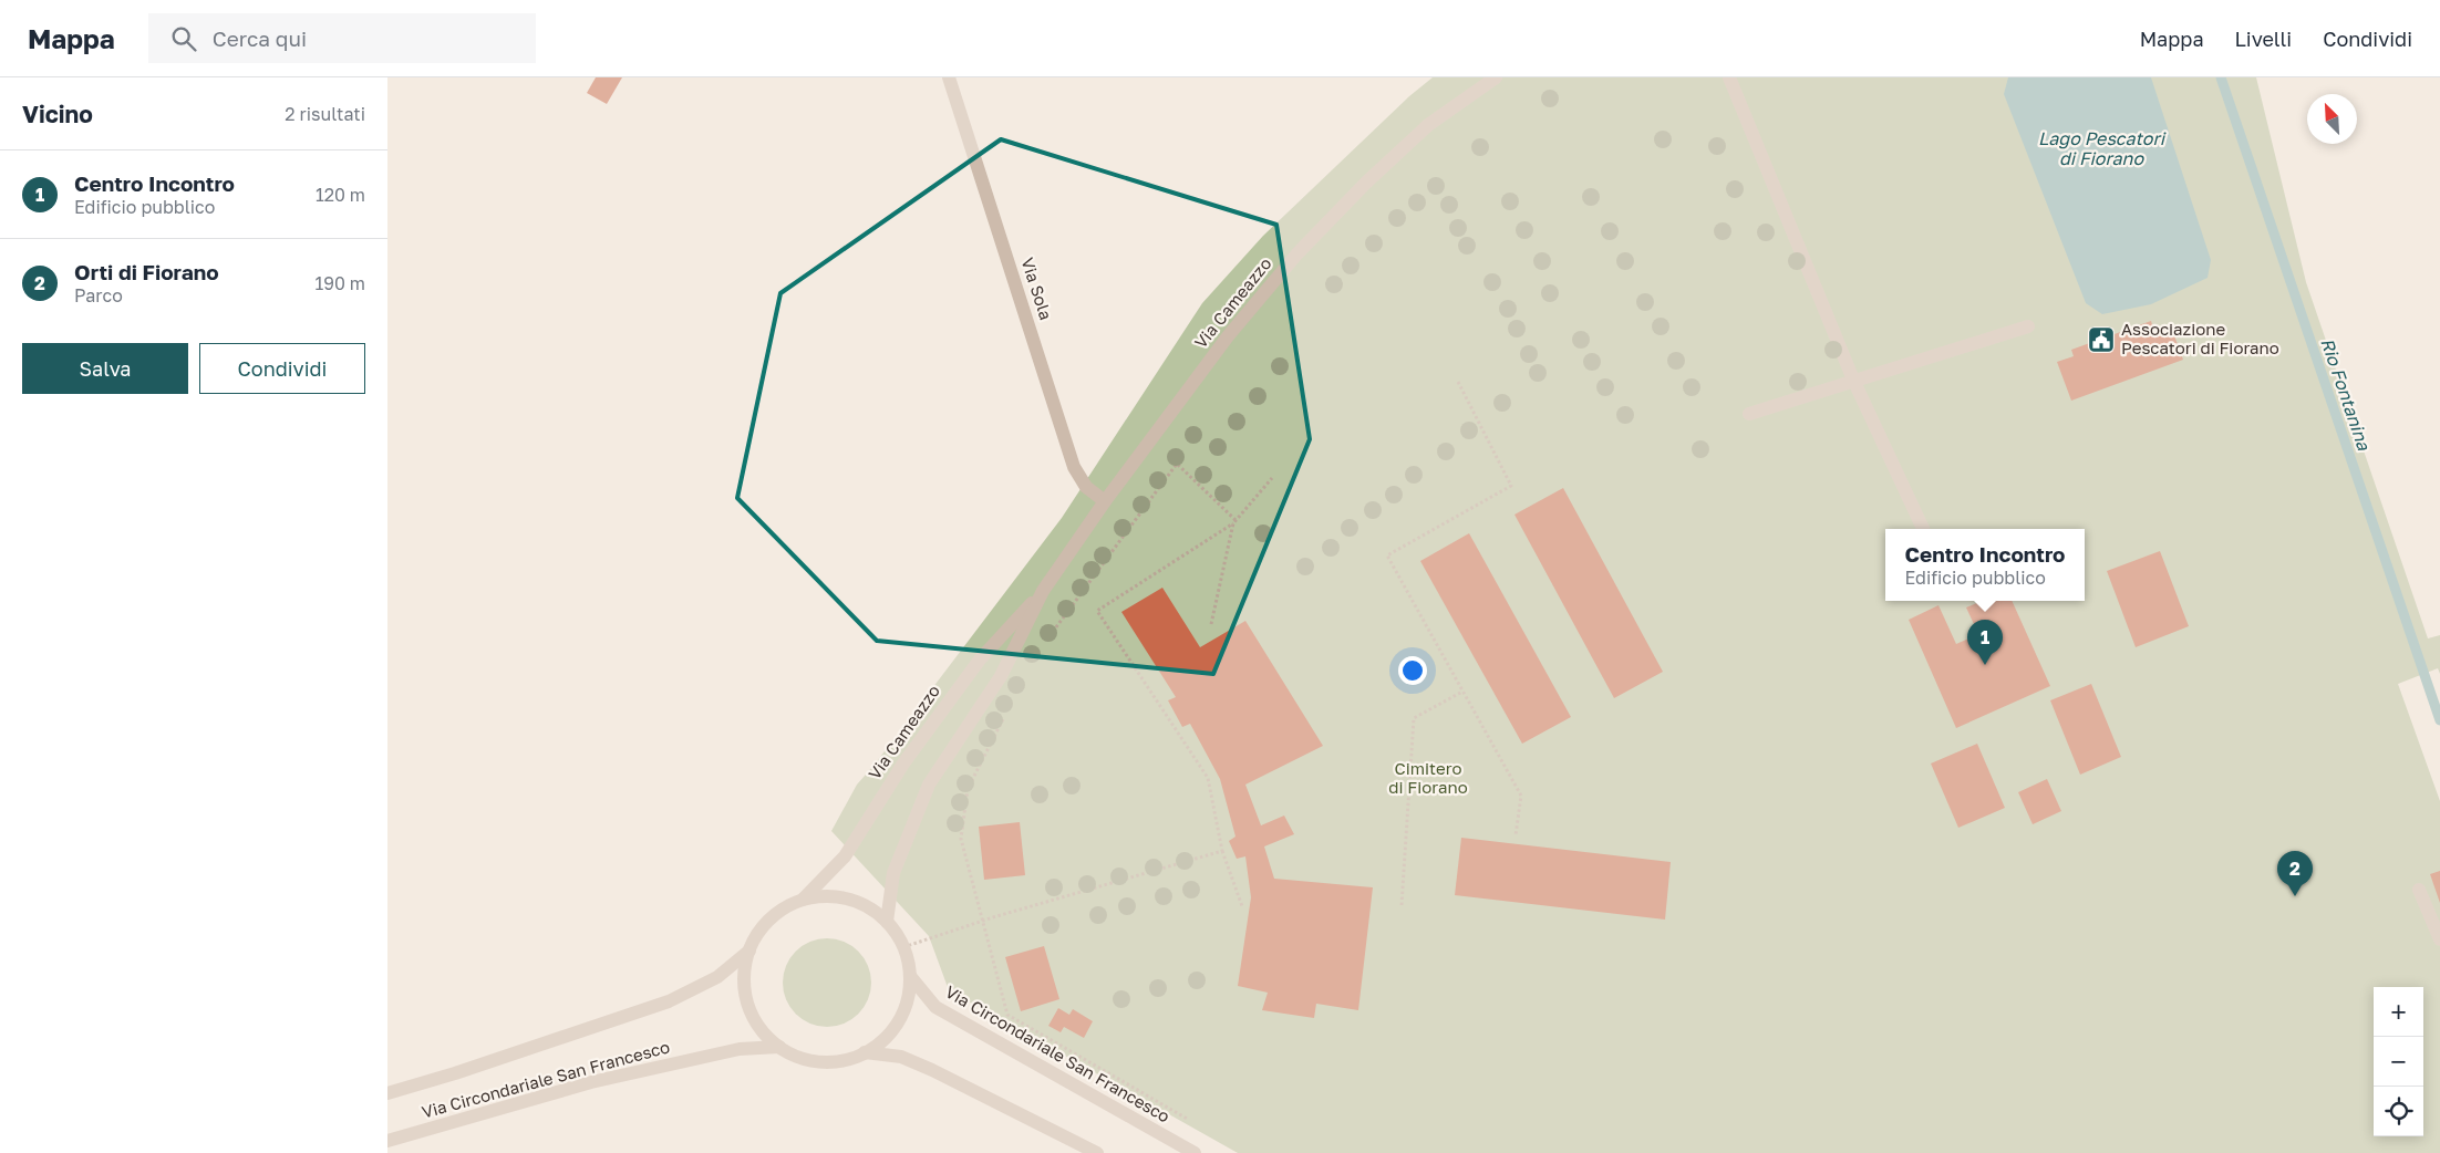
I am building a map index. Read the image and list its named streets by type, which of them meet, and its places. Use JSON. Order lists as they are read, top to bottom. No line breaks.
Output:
{"streets":{"street":["Via Sola","Via Cameazzo","Via Circondariale San Francesco"]},"crossings":[["Via Sola","Via Cameazzo"],["Via Cameazzo","Via Circondariale San Francesco"]],"water":["Lago Pescatori di Fiorano","Rio Fontanina"],"parks":["Cimitero di Fiorano"],"places":{"public building":["Associazione Pescatori di Fiorano"]},"north":"top left","page":{"header":"Mappa","search":"Cerca qui","nav":["Mappa","Livelli","Condividi"],"heading":["Vicino","2 risultati"],"list":[{"mark":"1","name":"Centro Incontro","note":"Edificio pubblico","value":"120 m"},{"mark":"2","name":"Orti di Fiorano","note":"Parco","value":"190 m"}],"buttons":["Salva","Condividi"],"popup":["Centro Incontro","Edificio pubblico"],"pins":["1","2"],"map_buttons":["+","−"]}}
